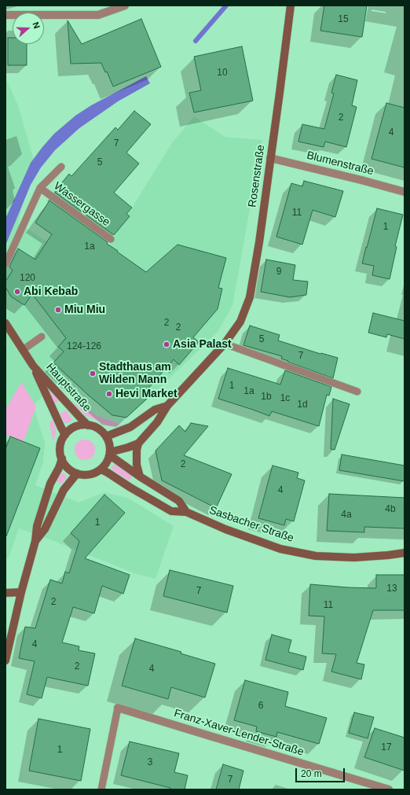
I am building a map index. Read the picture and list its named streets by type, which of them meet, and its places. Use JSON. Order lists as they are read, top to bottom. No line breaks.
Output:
{"streets":{"street":["Blumenstraße","Rosenstraße","Hauptstraße","Sasbacher Straße","Franz-Xaver-Lender-Straße"],"lane":["Wassergasse"]},"crossings":[["Blumenstraße","Rosenstraße"],["Rosenstraße","Hauptstraße"],["Rosenstraße","Sasbacher Straße"],["Hauptstraße","Sasbacher Straße"]],"places":["Abi Kebab","Miu Miu","Asia Palast","Stadthaus am Wilden Mann","Hevi Market"],"house_numbers":["15","10","2","4","7","5","11","1","1a","9","120","2","2","5","124-126","7","1","1a","1b","1c","1d","2","4","4b","4a","1","13","7","2","11","4","2","4","6","17","1","3","7"],"scale_bar":"20 m","north":"right"}
